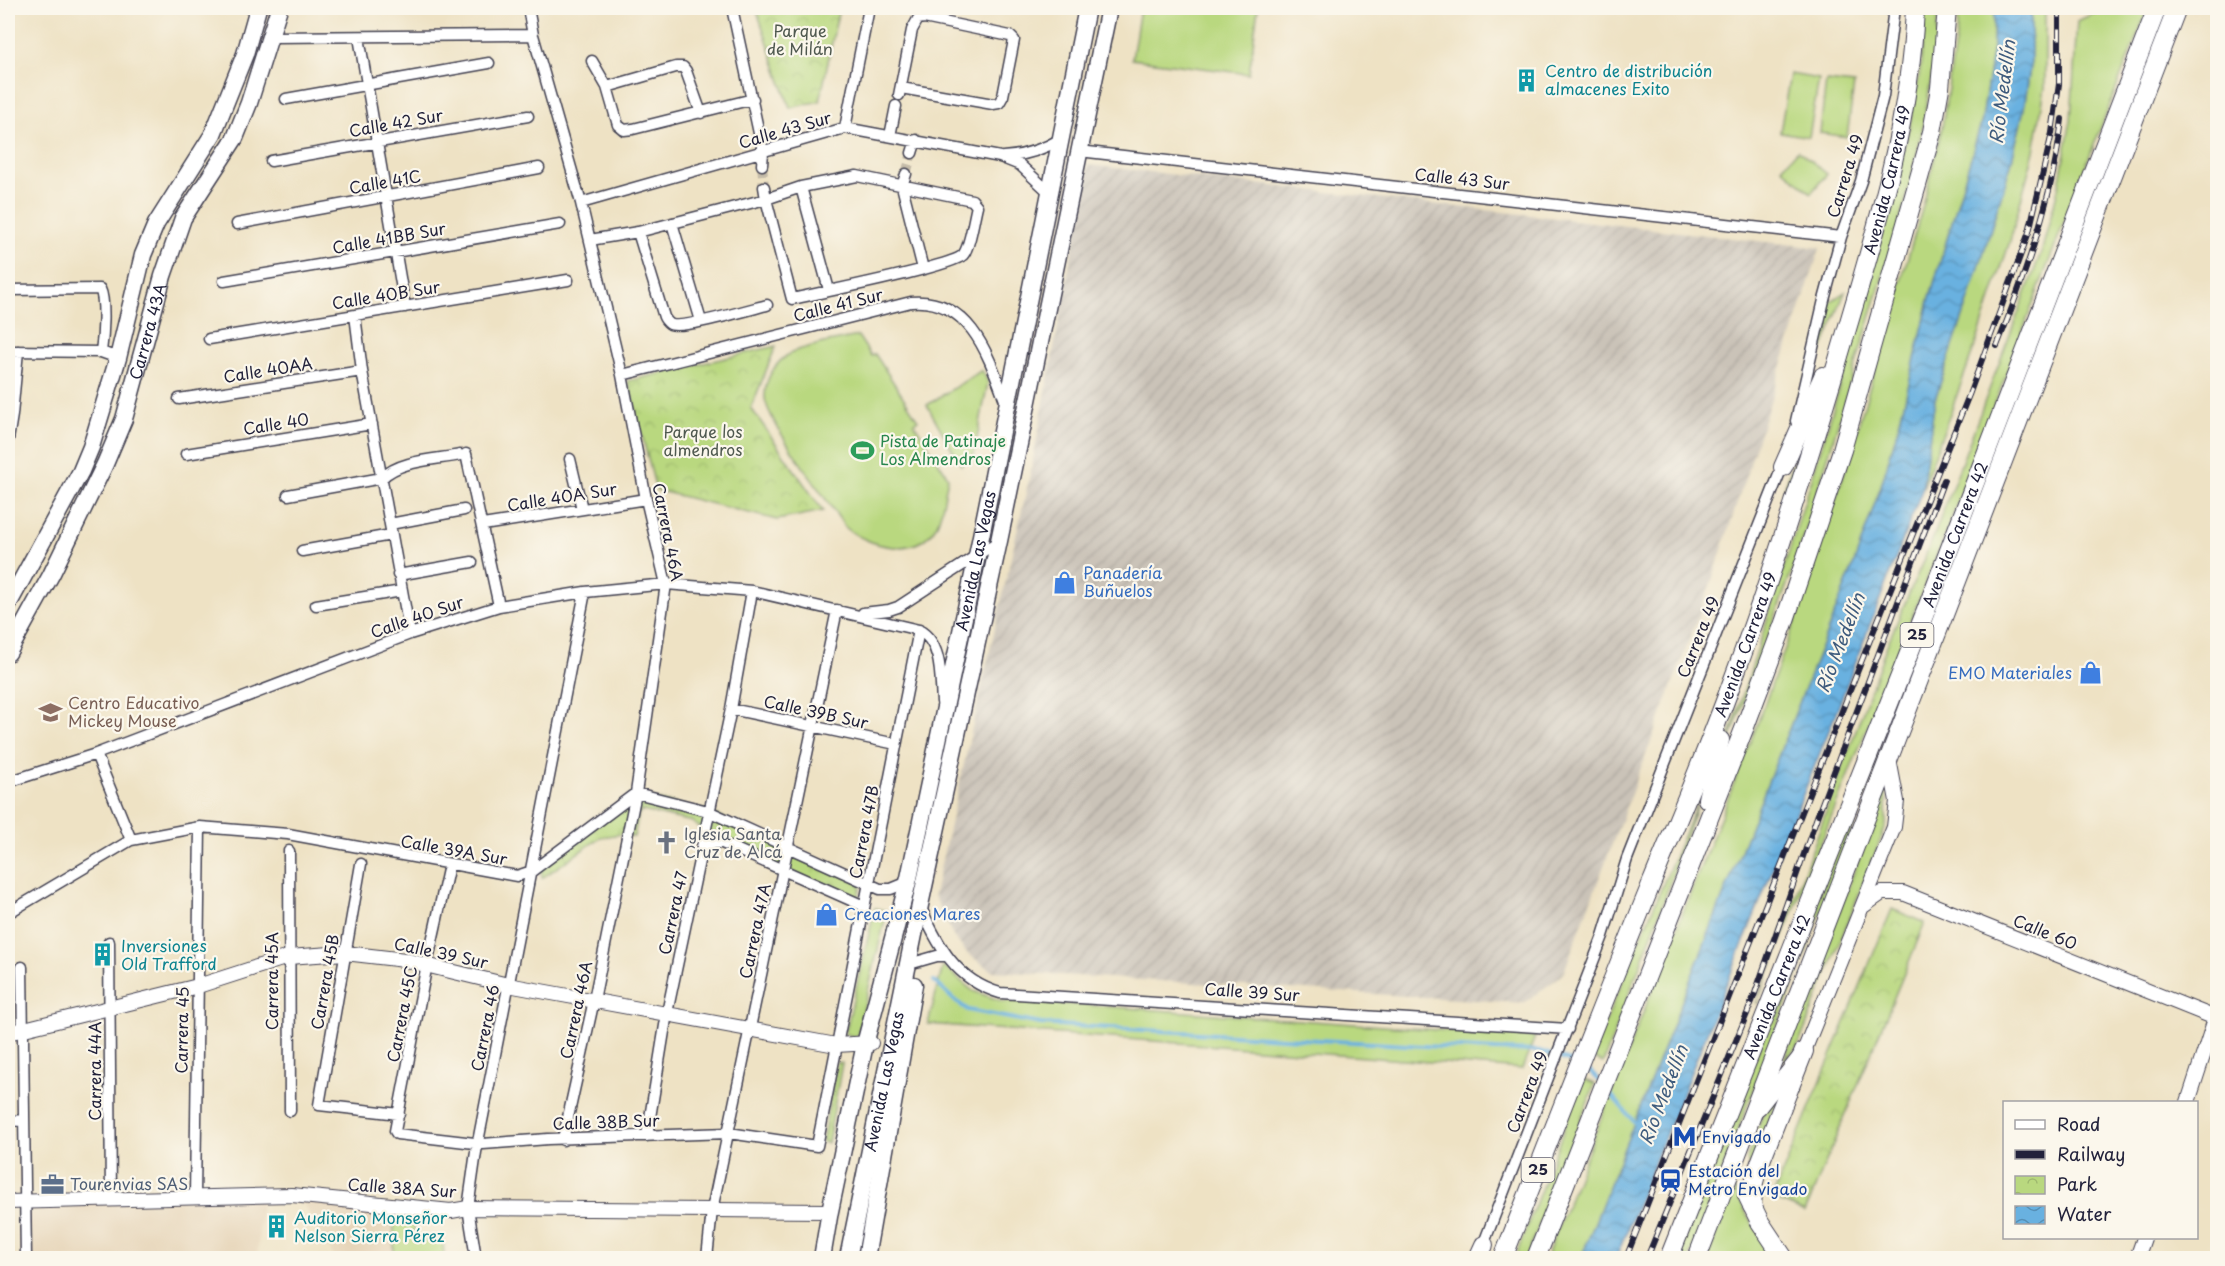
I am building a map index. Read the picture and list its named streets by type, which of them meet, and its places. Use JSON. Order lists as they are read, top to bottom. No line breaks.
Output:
{"streets":{"highway":["Avenida Carrera 49","Avenida Carrera 42","25"],"main road":["Carrera 43A","Avenida Las Vegas"],"street":["Calle 42 Sur","Calle 43 Sur","Carrera 49","Calle 41C","Calle 41BB Sur","Calle 40B Sur","Calle 41 Sur","Calle 40AA","Calle 40","Calle 40A Sur","Carrera 46A","Calle 40 Sur","Calle 39B Sur","Carrera 47B","Calle 39A Sur","Carrera 47","Carrera 47A","Calle 60","Calle 39 Sur","Carrera 45A","Carrera 45B","Carrera 45C","Carrera 46","Carrera 45","Carrera 44A","Calle 38B Sur","Calle 38A Sur"]},"crossings":[["Calle 43 Sur","Carrera 49"],["Calle 43 Sur","Carrera 46A"],["Calle 43 Sur","Avenida Las Vegas"],["Carrera 49","Calle 39 Sur"],["Calle 41 Sur","Carrera 46A"],["Calle 41 Sur","Avenida Las Vegas"],["Calle 40A Sur","Carrera 46A"],["Carrera 46A","Calle 40 Sur"],["Carrera 46A","Calle 39 Sur"],["Carrera 46A","Calle 38B Sur"],["Avenida Carrera 42","Calle 60"],["Avenida Las Vegas","Calle 40 Sur"],["Avenida Las Vegas","Calle 39 Sur"],["Avenida Las Vegas","Calle 38A Sur"],["Calle 40 Sur","Carrera 47B"],["Calle 40 Sur","Carrera 47"],["Calle 40 Sur","Carrera 47A"],["Calle 40 Sur","Carrera 46"],["Calle 39B Sur","Carrera 47B"],["Calle 39B Sur","Carrera 47"],["Calle 39B Sur","Carrera 47A"],["Carrera 47B","Calle 39 Sur"],["Carrera 47B","Calle 38B Sur"],["Calle 39A Sur","Carrera 45C"],["Calle 39A Sur","Carrera 46"],["Calle 39A Sur","Carrera 45"],["Carrera 47","Calle 39 Sur"],["Carrera 47","Calle 38B Sur"],["Carrera 47A","Calle 39 Sur"],["Carrera 47A","Calle 38B Sur"],["Carrera 47A","Calle 38A Sur"],["Calle 39 Sur","Carrera 45A"],["Calle 39 Sur","Carrera 45B"],["Calle 39 Sur","Carrera 45C"],["Calle 39 Sur","Carrera 46"],["Calle 39 Sur","Carrera 45"],["Calle 39 Sur","Carrera 44A"],["Carrera 45B","Carrera 45C"],["Carrera 45C","Calle 38B Sur"],["Carrera 46","Calle 38B Sur"],["Carrera 46","Calle 38A Sur"],["Carrera 45","Calle 38A Sur"],["Carrera 44A","Calle 38A Sur"]],"water":["Río Medellín"],"parks":["Parque de Milán","Parque los almendros"],"places":{"building":["Centro de distribución almacenes Exito","Inversiones Old Trafford","Auditorio Monseñor Nelson Sierra Pérez"],"sports":["Pista de Patinaje Los Almendros"],"shop":["Panadería Buñuelos","EMO Materiales","Creaciones Mares"],"school or university":["Centro Educativo Mickey Mouse"],"church":["Iglesia Santa Cruz de Alcá"],"metro station":["Envigado"],"station":["Estación del Metro Envigado"],"office":["Tourenvias SAS"]},"legend":["Road","Railway","Park","Water"]}
